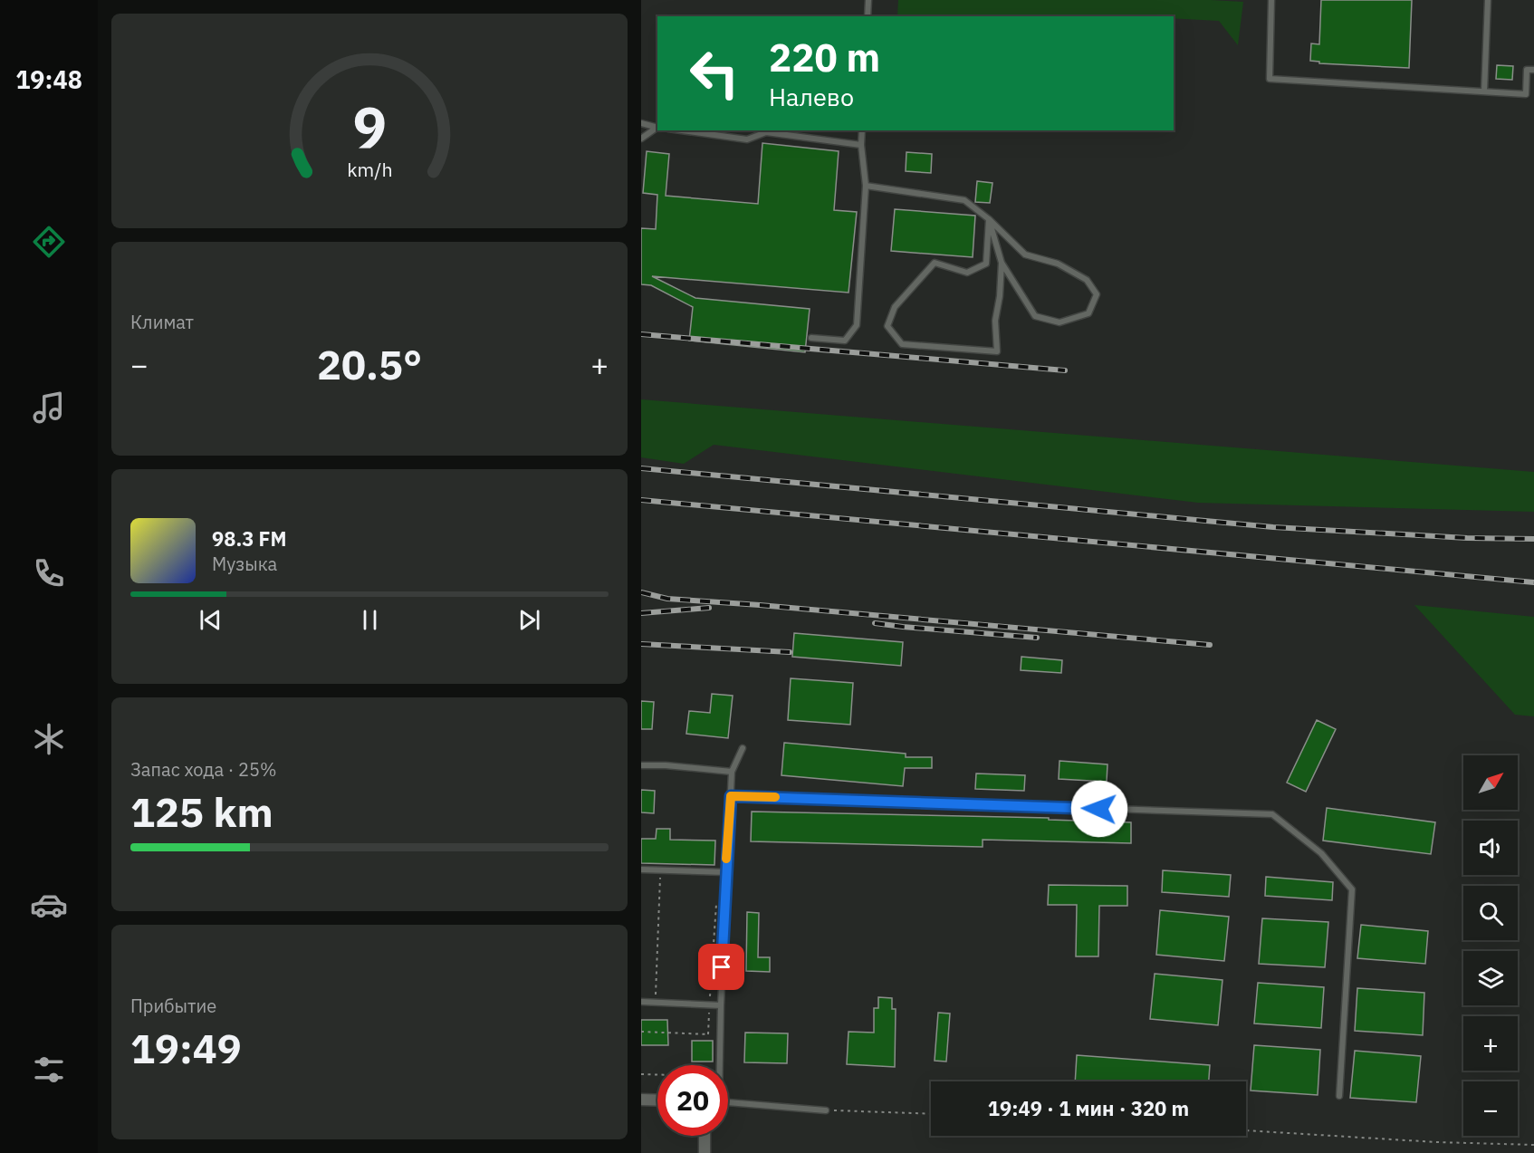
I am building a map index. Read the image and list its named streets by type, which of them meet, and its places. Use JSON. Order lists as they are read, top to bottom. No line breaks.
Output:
{"north":"top right","page":{"tabs":"19:48","turn":["220 m","Налево"],"tile":["Климат",["Запас хода · 25%","125 km"],["Прибытие","19:49"]],"heat":["−","20.5°","+"],"song":["98.3 FM","Музыка"],"map_buttons":["+","−"],"limit":"20","trip":"19:49 · 1 мин · 320 m","gauge":["9","km/h"]}}
